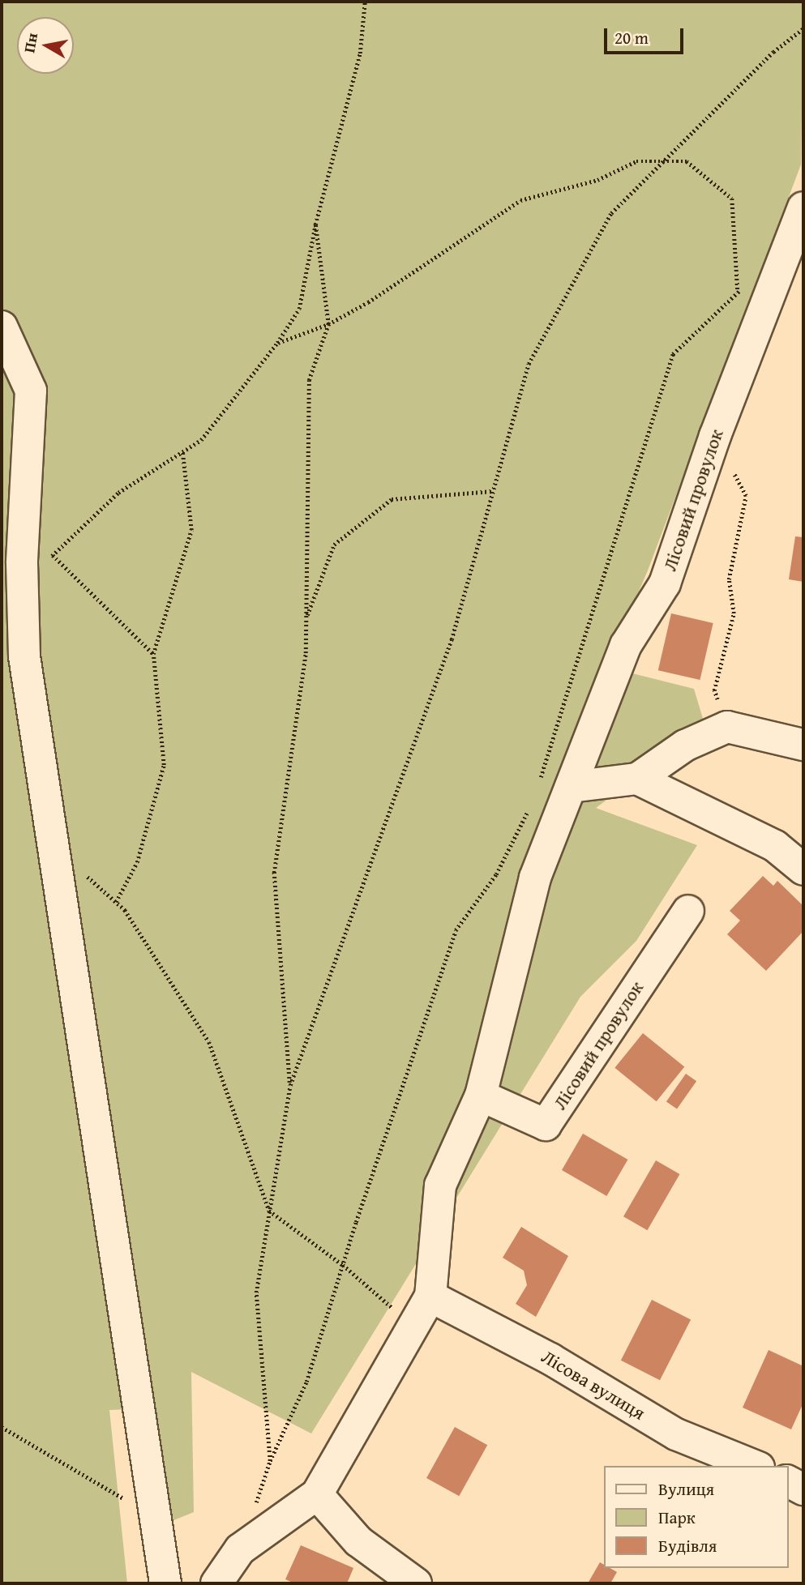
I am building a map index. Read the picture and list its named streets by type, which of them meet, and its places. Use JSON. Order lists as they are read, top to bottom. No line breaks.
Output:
{"streets":{"street":["Лісовий провулок","Лісова вулиця"]},"legend":["Вулиця","Парк","Будівля"],"scale_bar":"20 m","north":"left"}
